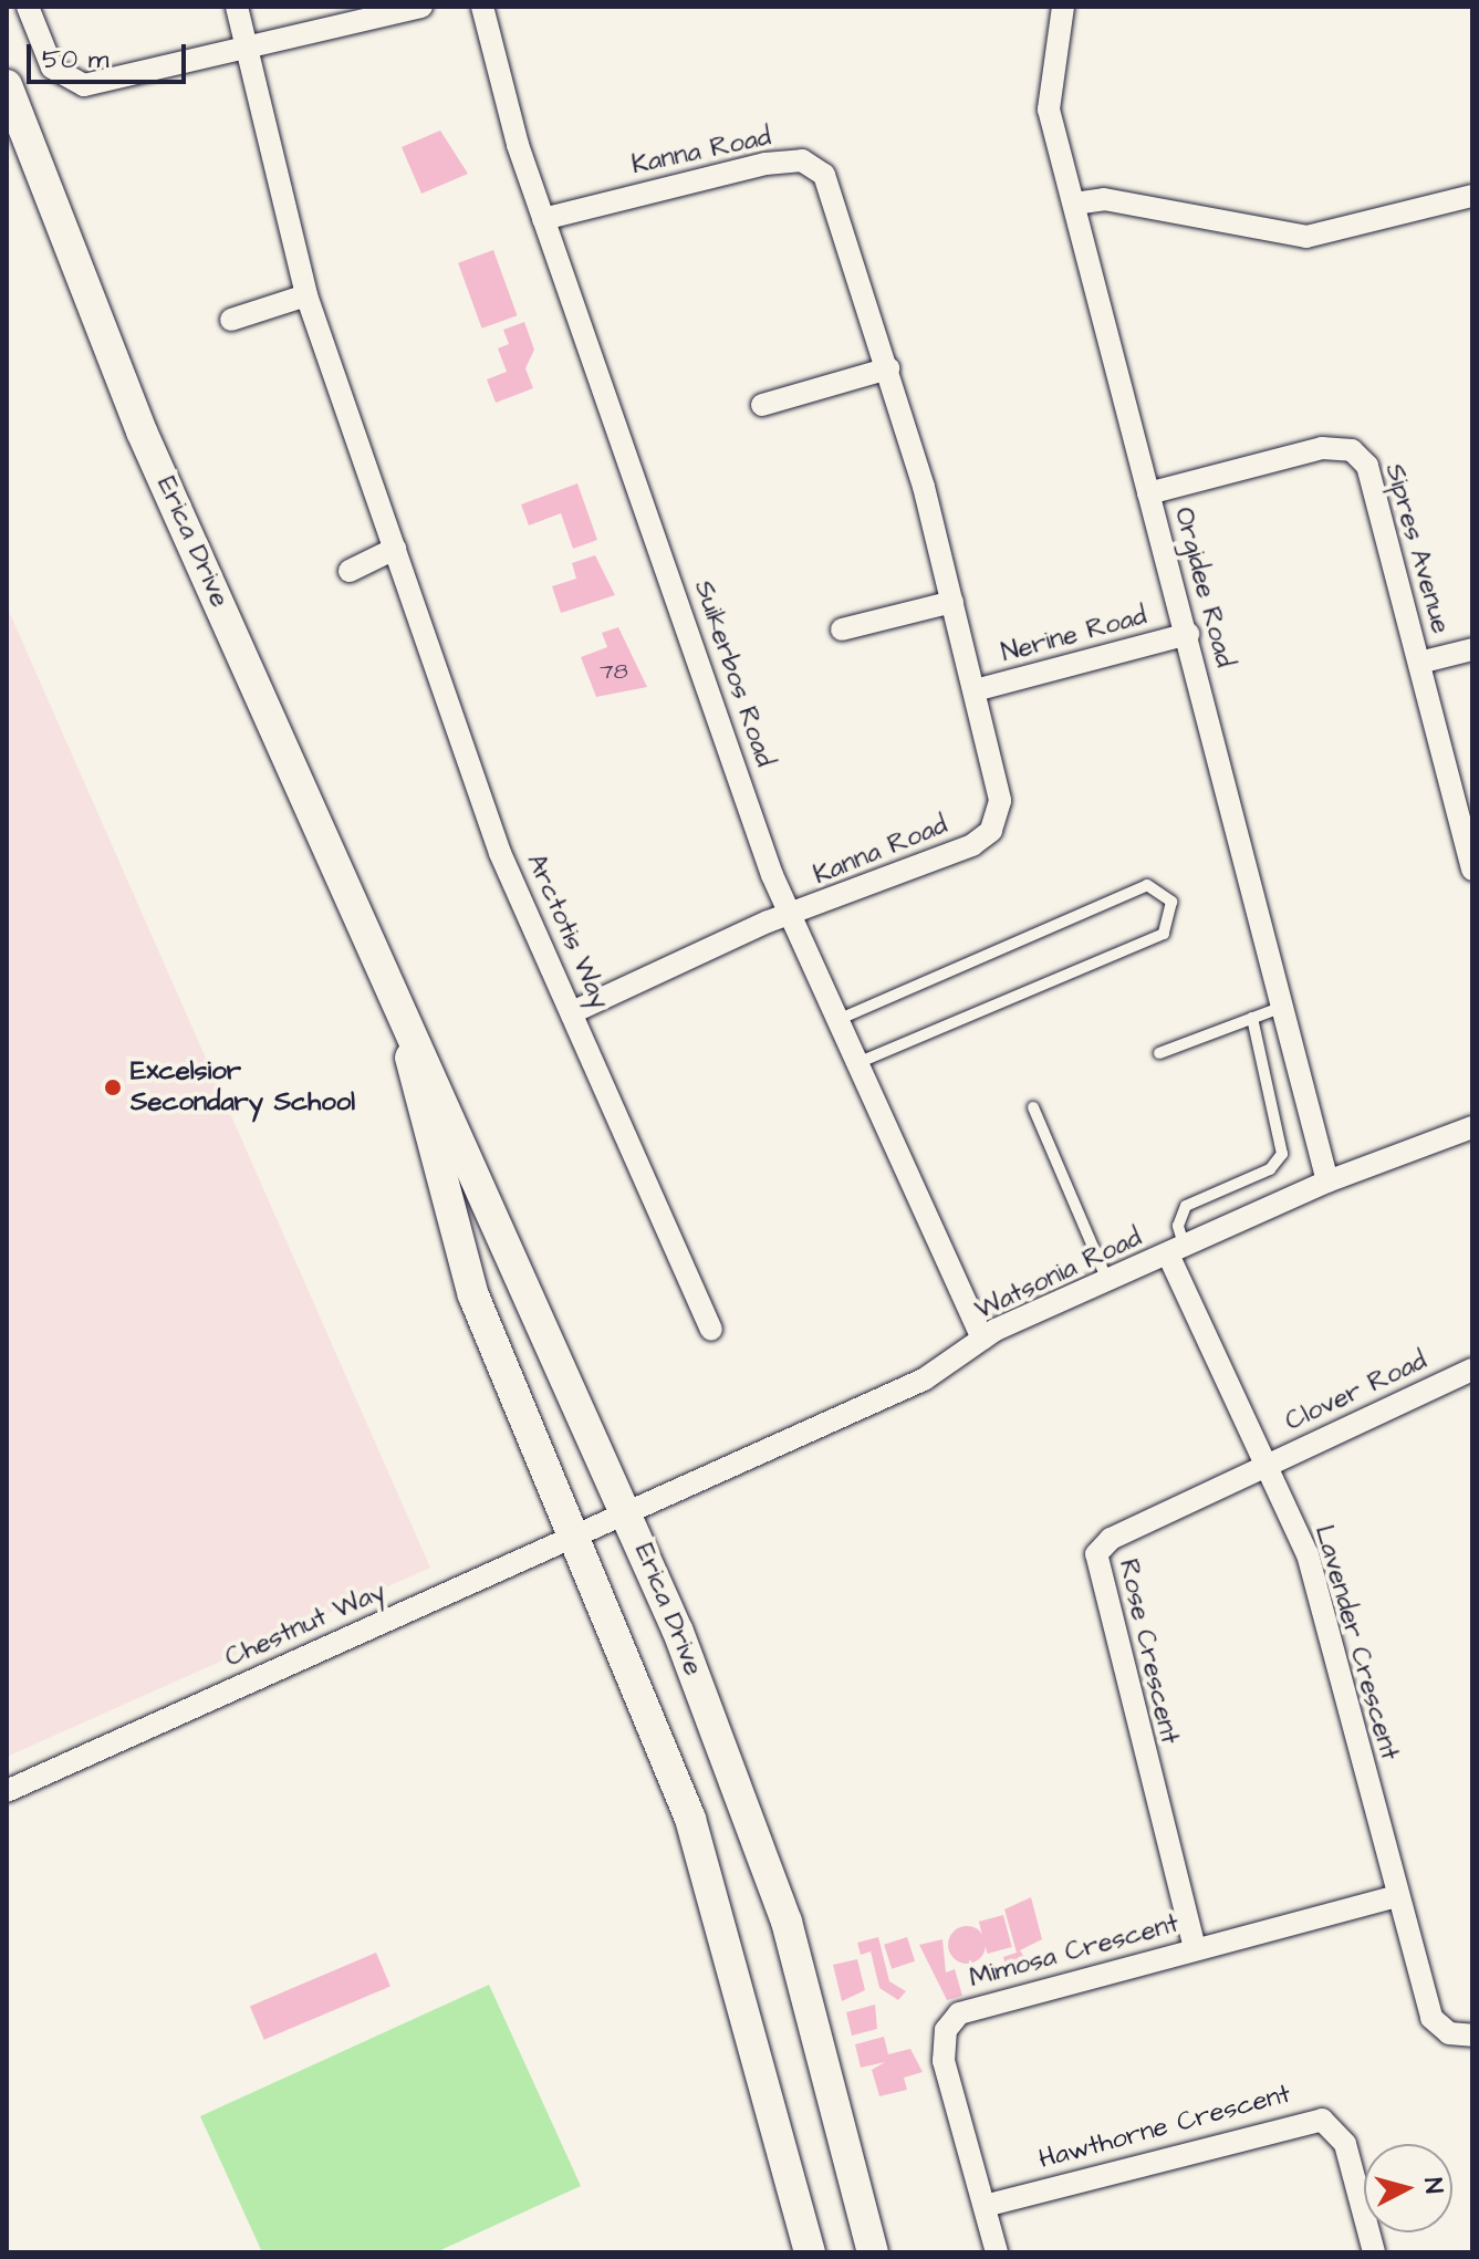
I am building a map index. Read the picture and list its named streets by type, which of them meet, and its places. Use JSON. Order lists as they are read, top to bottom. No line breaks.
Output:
{"streets":{"main road":["Erica Drive"],"street":["Kanna Road","Sipres Avenue","Orgidee Road","Nerine Road","Suikerbos Road","Arctotis Way","Watsonia Road","Clover Road","Chestnut Way","Lavender Crescent","Rose Crescent","Mimosa Crescent","Hawthorne Crescent"]},"crossings":[["Kanna Road","Nerine Road"],["Kanna Road","Suikerbos Road"],["Kanna Road","Arctotis Way"],["Erica Drive","Watsonia Road"],["Erica Drive","Chestnut Way"],["Sipres Avenue","Orgidee Road"],["Orgidee Road","Nerine Road"],["Orgidee Road","Watsonia Road"],["Suikerbos Road","Watsonia Road"],["Watsonia Road","Chestnut Way"],["Watsonia Road","Lavender Crescent"],["Clover Road","Lavender Crescent"],["Clover Road","Rose Crescent"],["Lavender Crescent","Rose Crescent"],["Lavender Crescent","Mimosa Crescent"],["Rose Crescent","Mimosa Crescent"],["Mimosa Crescent","Hawthorne Crescent"]],"places":["Excelsior Secondary School"],"house_numbers":["78"],"scale_bar":"50 m","north":"right"}
